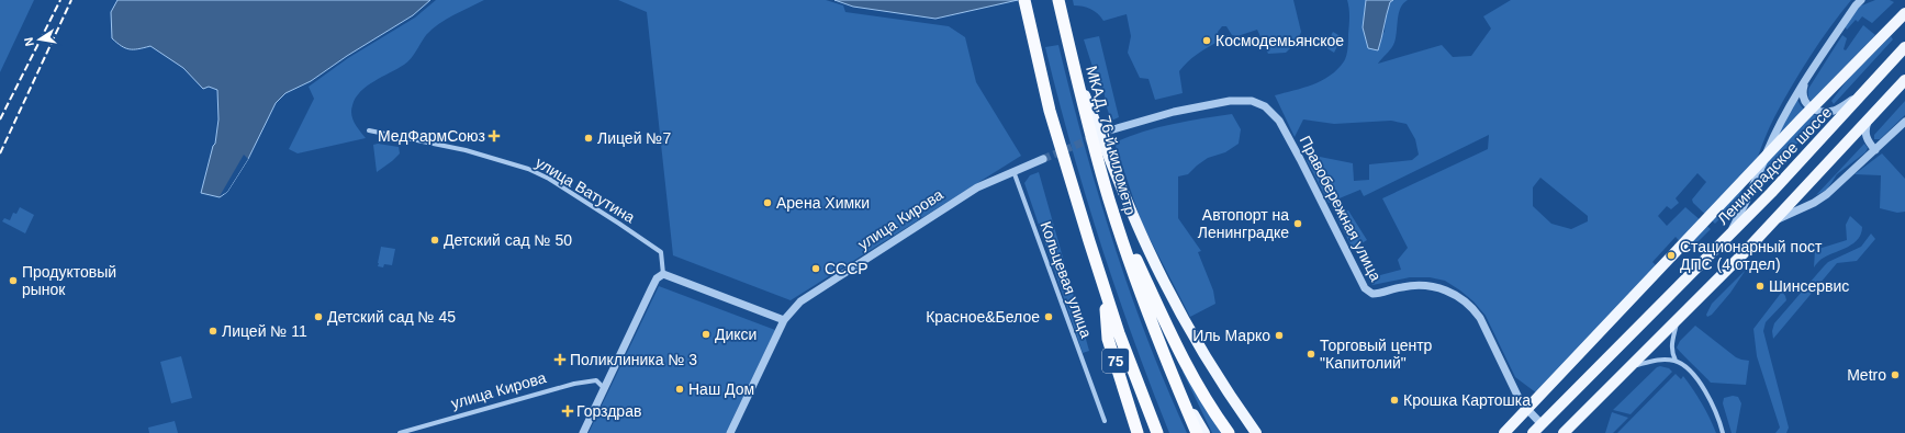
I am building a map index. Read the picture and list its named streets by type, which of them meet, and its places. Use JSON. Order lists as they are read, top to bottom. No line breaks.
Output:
{"streets":{"highway":["МКАД, 76-й километр","75"],"main road":["Ленинградское шоссе"],"street":["улица Ватутина","Правобережная улица","улица Кирова","Кольцевая улица"]},"crossings":[["Ленинградское шоссе","Правобережная улица"],["улица Кирова","Кольцевая улица"]],"places":{"other":["Космодемьянское","Лицей №7","Арена Химки","Автопорт на Ленинградке","Детский сад № 50","Стационарный пост ДПС (4 отдел)","СССР","Продуктовый рынок","Шинсервис","Детский сад № 45","Красное&Белое","Лицей № 11","Дикси","Иль Марко","Торговый центр \"Капитолий\"","Metro","Наш Дом","Крошка Картошка"],"health":["МедФармСоюз","Поликлиника № 3","Горздрав"]},"north":"left"}
